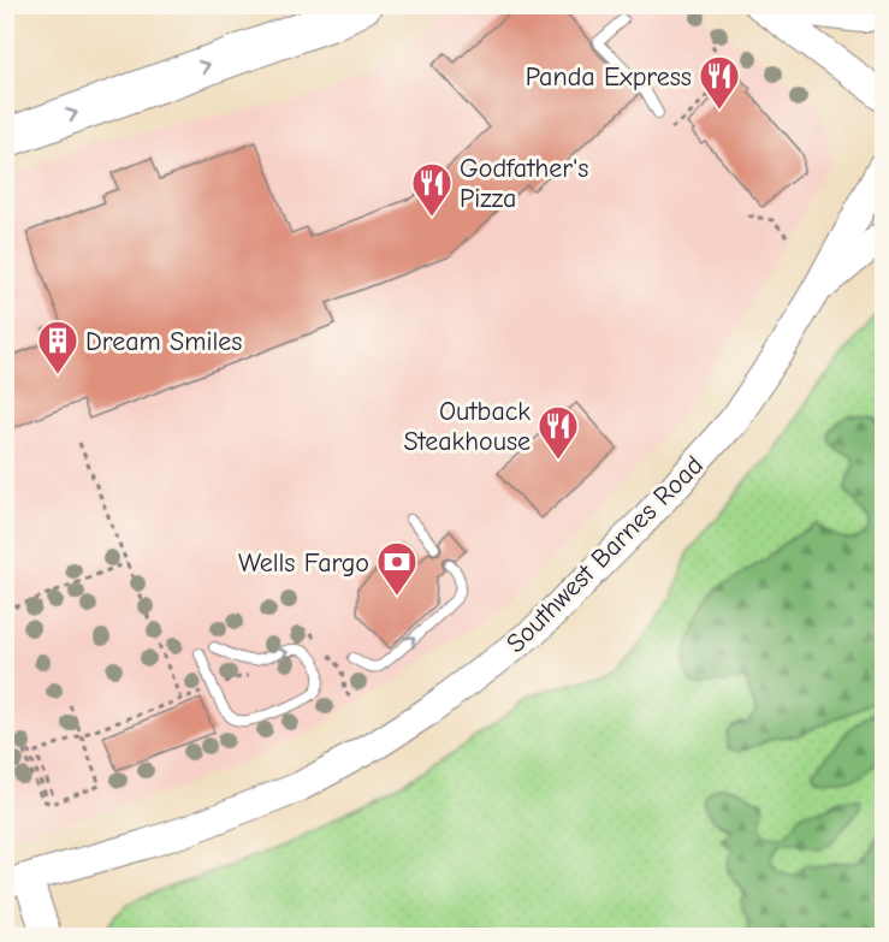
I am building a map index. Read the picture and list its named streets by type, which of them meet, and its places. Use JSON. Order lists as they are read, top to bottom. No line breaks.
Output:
{"streets":{"main road":["Southwest Barnes Road"]},"places":{"restaurant":["Panda Express","Godfather's Pizza","Outback Steakhouse"],"building":["Dream Smiles"],"bank":["Wells Fargo"]}}
